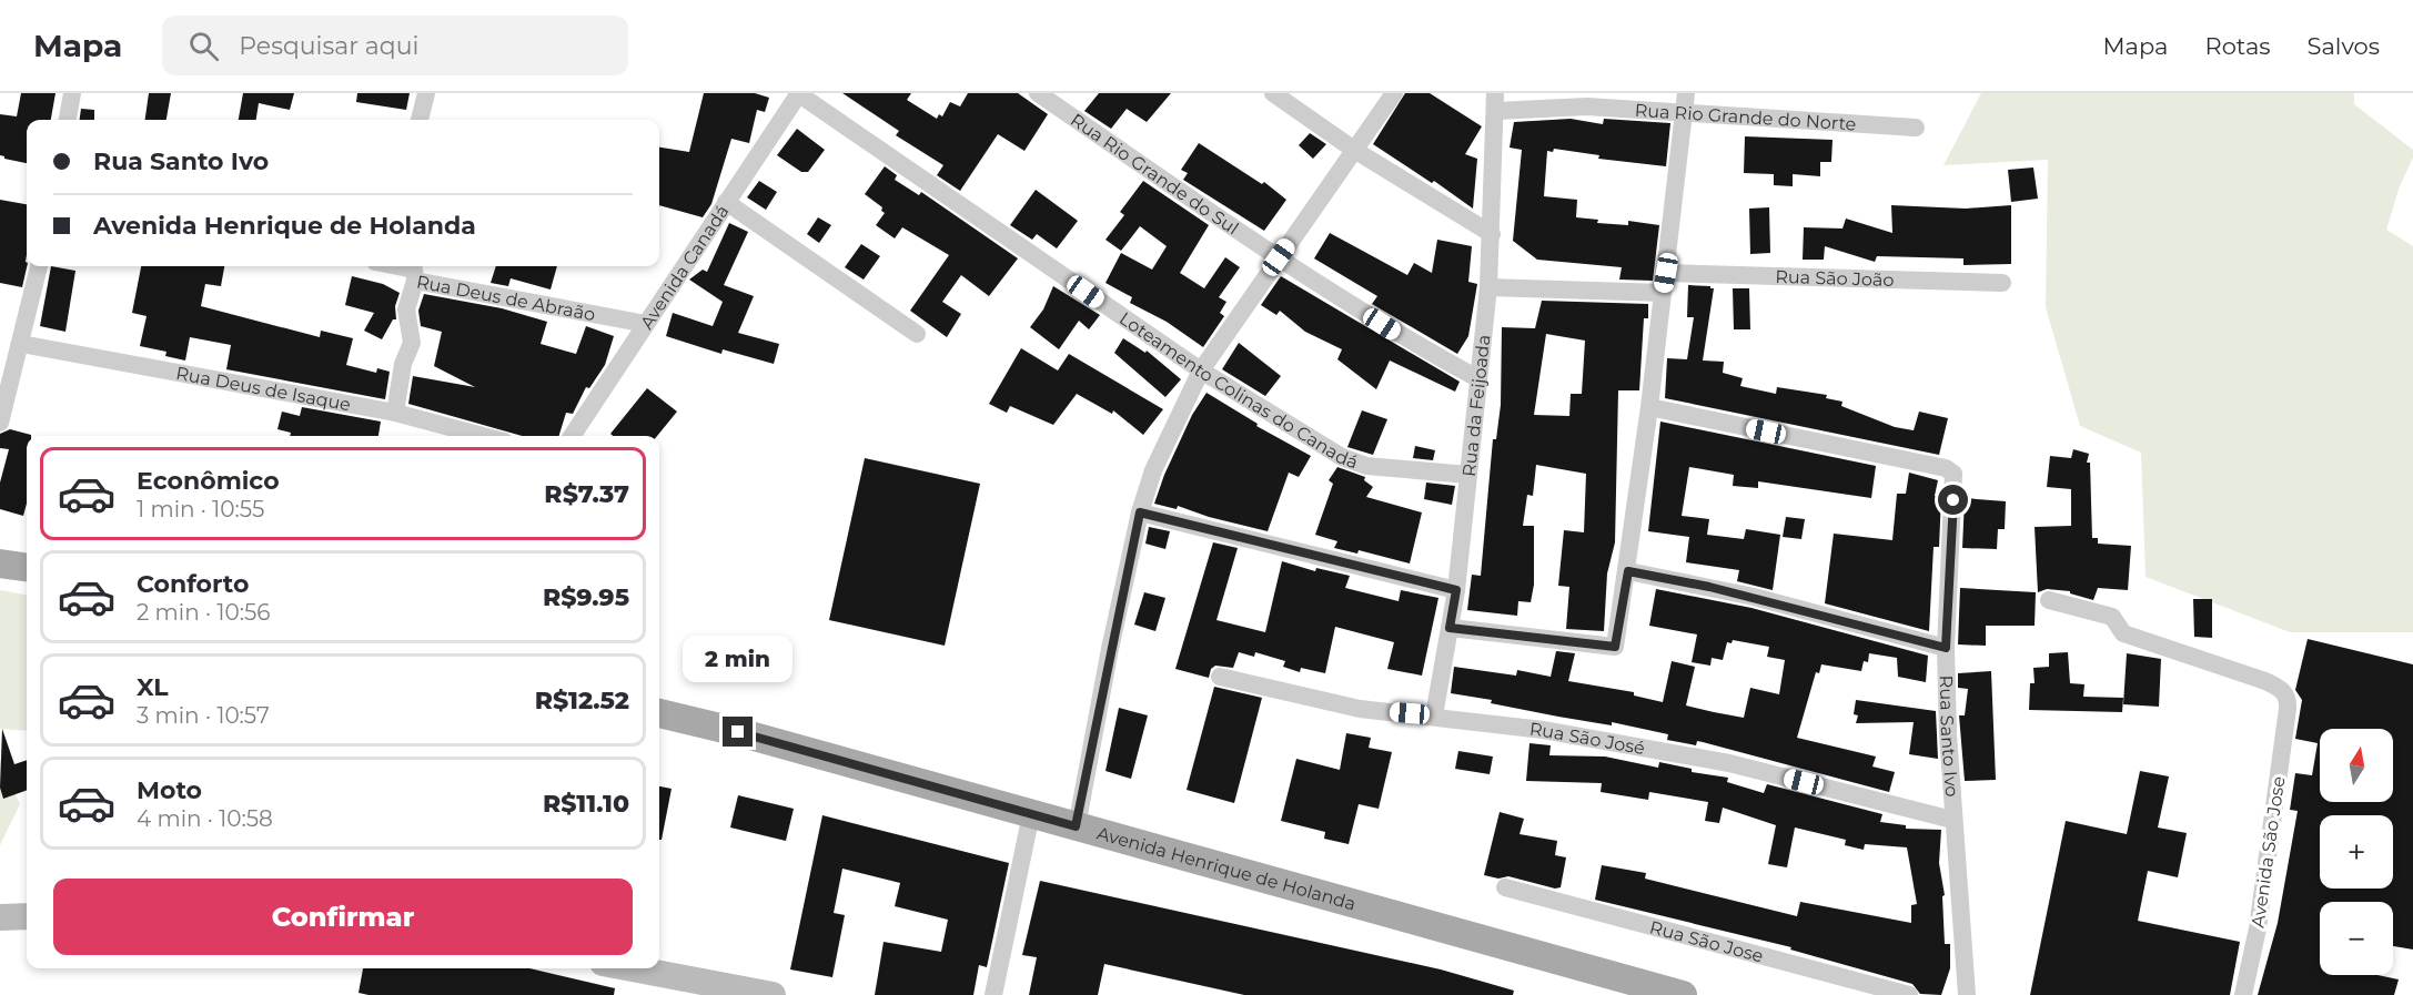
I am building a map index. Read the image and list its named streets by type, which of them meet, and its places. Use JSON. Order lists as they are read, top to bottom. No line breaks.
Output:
{"streets":{"main road":["Avenida Henrique de Holanda"],"street":["Rua Rio Grande do Norte","Rua Rio Grande do Sul","Avenida Canadá","Rua São João","Rua Deus de Abraão","Rua Deus de Isaque","Loteamento Colinas do Canadá","Rua da Feijoada","Rua Santo Ivo","Rua São José","Avenida São Jose","Rua São Jose"]},"crossings":[["Rua Rio Grande do Norte","Rua da Feijoada"],["Rua Rio Grande do Sul","Rua da Feijoada"],["Avenida Canadá","Rua Deus de Abraão"],["Avenida Canadá","Loteamento Colinas do Canadá"],["Loteamento Colinas do Canadá","Rua da Feijoada"],["Rua da Feijoada","Rua São José"],["Rua Santo Ivo","Rua São José"]],"north":"top","page":{"header":"Mapa","search":"Pesquisar aqui","nav":["Mapa","Rotas","Salvos"],"banner":["Rua Santo Ivo","Avenida Henrique de Holanda"],"list":[{"name":"Econômico","note":"1 min · 10:55","value":"R$7.37"},{"name":"Conforto","note":"2 min · 10:56","value":"R$9.95"},{"name":"XL","note":"3 min · 10:57","value":"R$12.52"},{"name":"Moto","note":"4 min · 10:58","value":"R$11.10"}],"bubble":"2 min","map_buttons":["+","−"],"buttons":"Confirmar"}}
